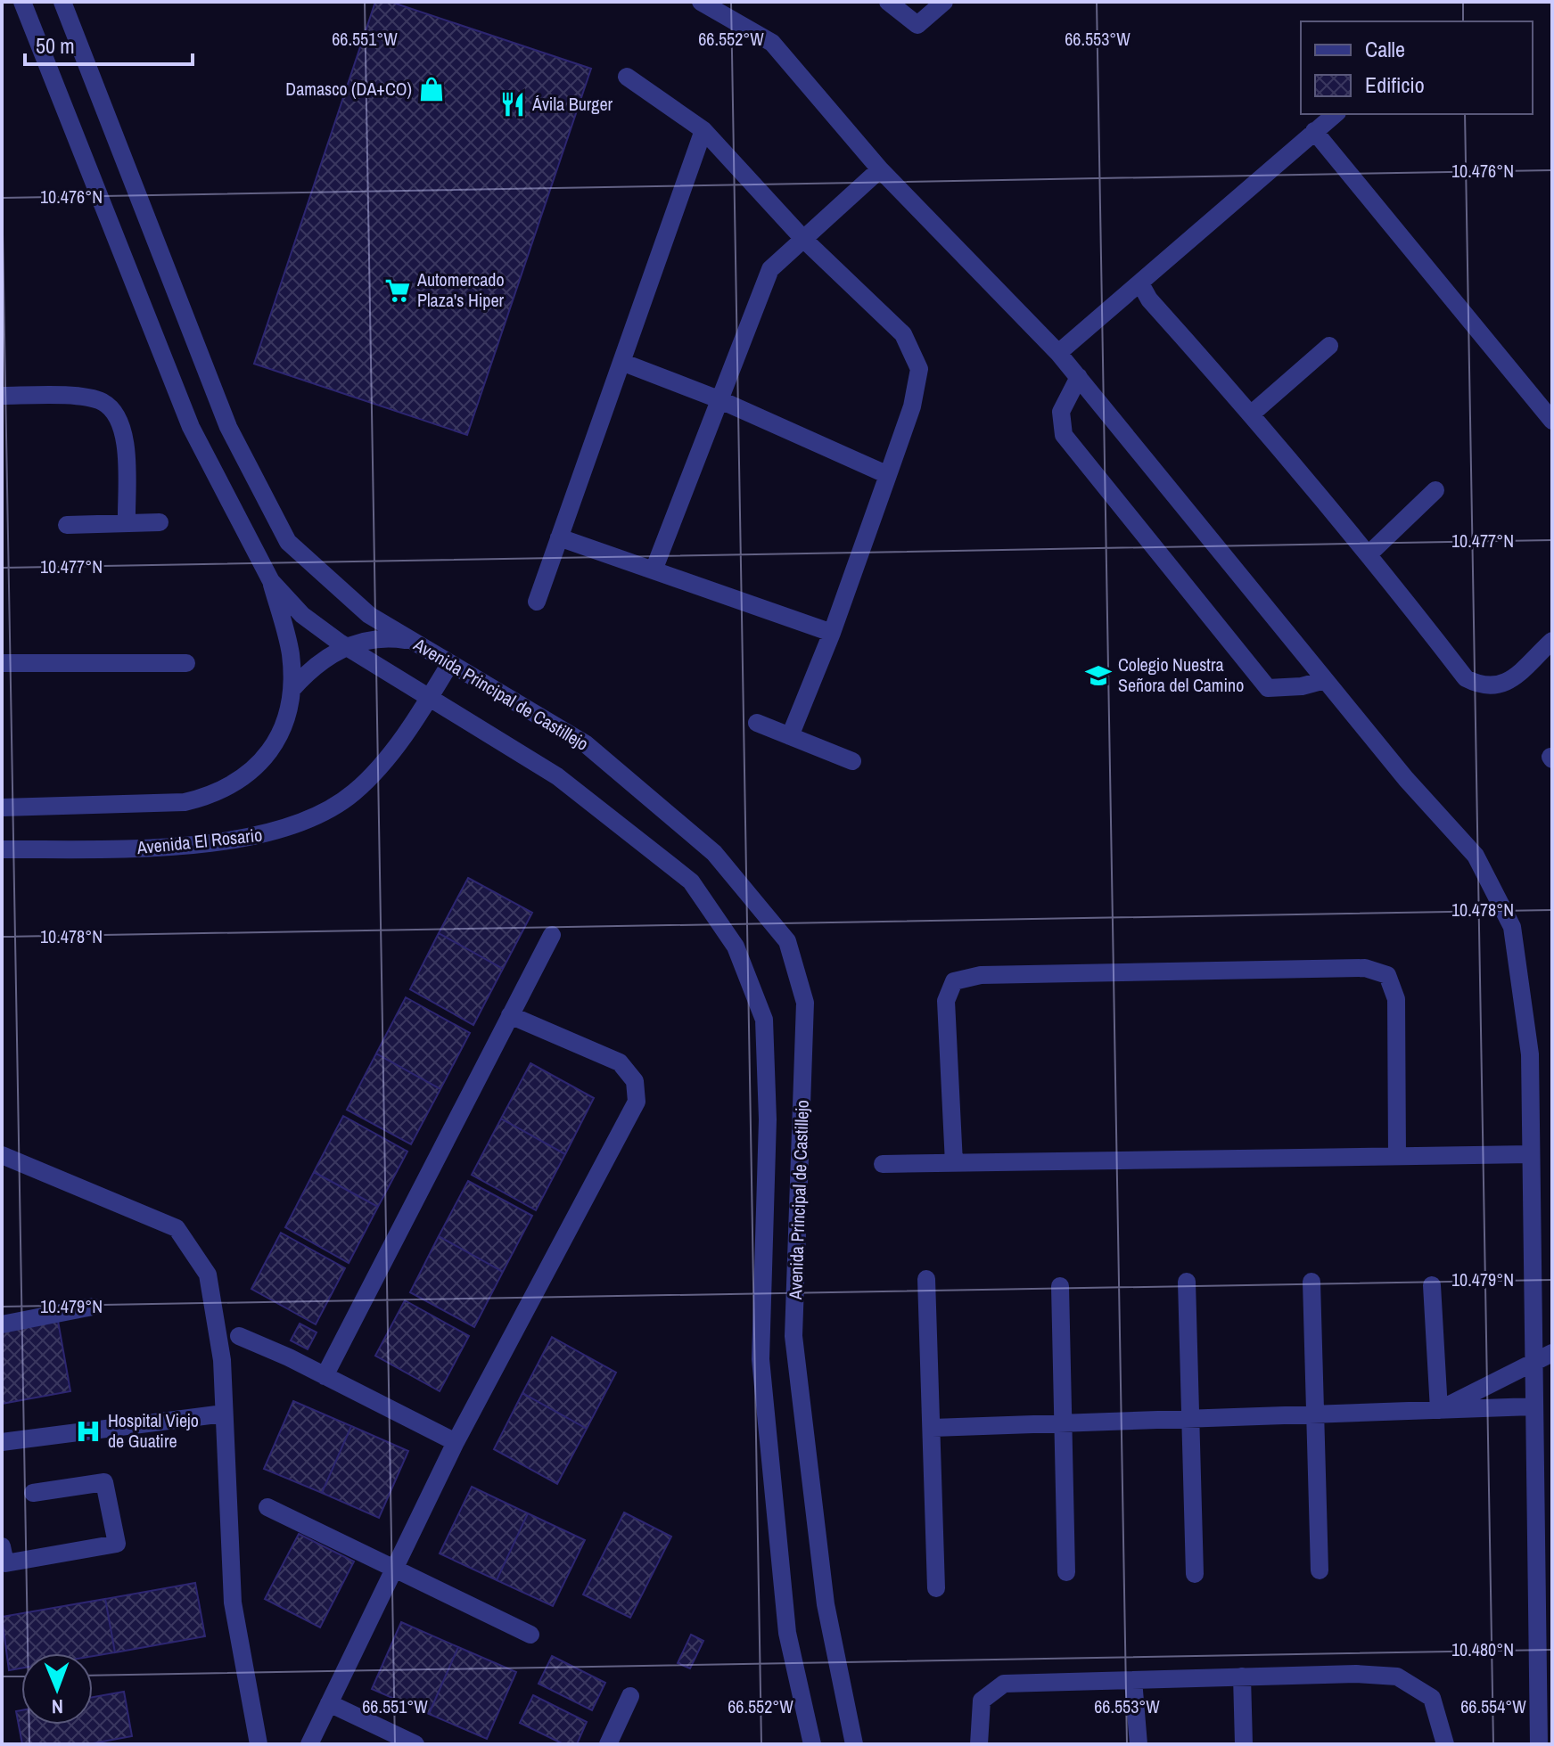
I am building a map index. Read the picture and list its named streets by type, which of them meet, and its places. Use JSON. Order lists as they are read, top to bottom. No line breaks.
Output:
{"streets":{"street":["Avenida Principal de Castillejo","Avenida El Rosario"]},"crossings":[["Avenida Principal de Castillejo","Avenida El Rosario"]],"places":{"shop":["Damasco (DA+CO)"],"restaurant":["Ávila Burger"],"supermarket":["Automercado Plaza's Hiper"],"school or university":["Colegio Nuestra Señora del Camino"],"hospital":["Hospital Viejo de Guatire"]},"legend":["Calle","Edificio"],"scale_bar":"50 m","north":"bottom","coordinates":["66.551°W","66.552°W","66.553°W","10.476°N","10.477°N","10.478°N","10.479°N","10.480°N","66.554°W"]}
